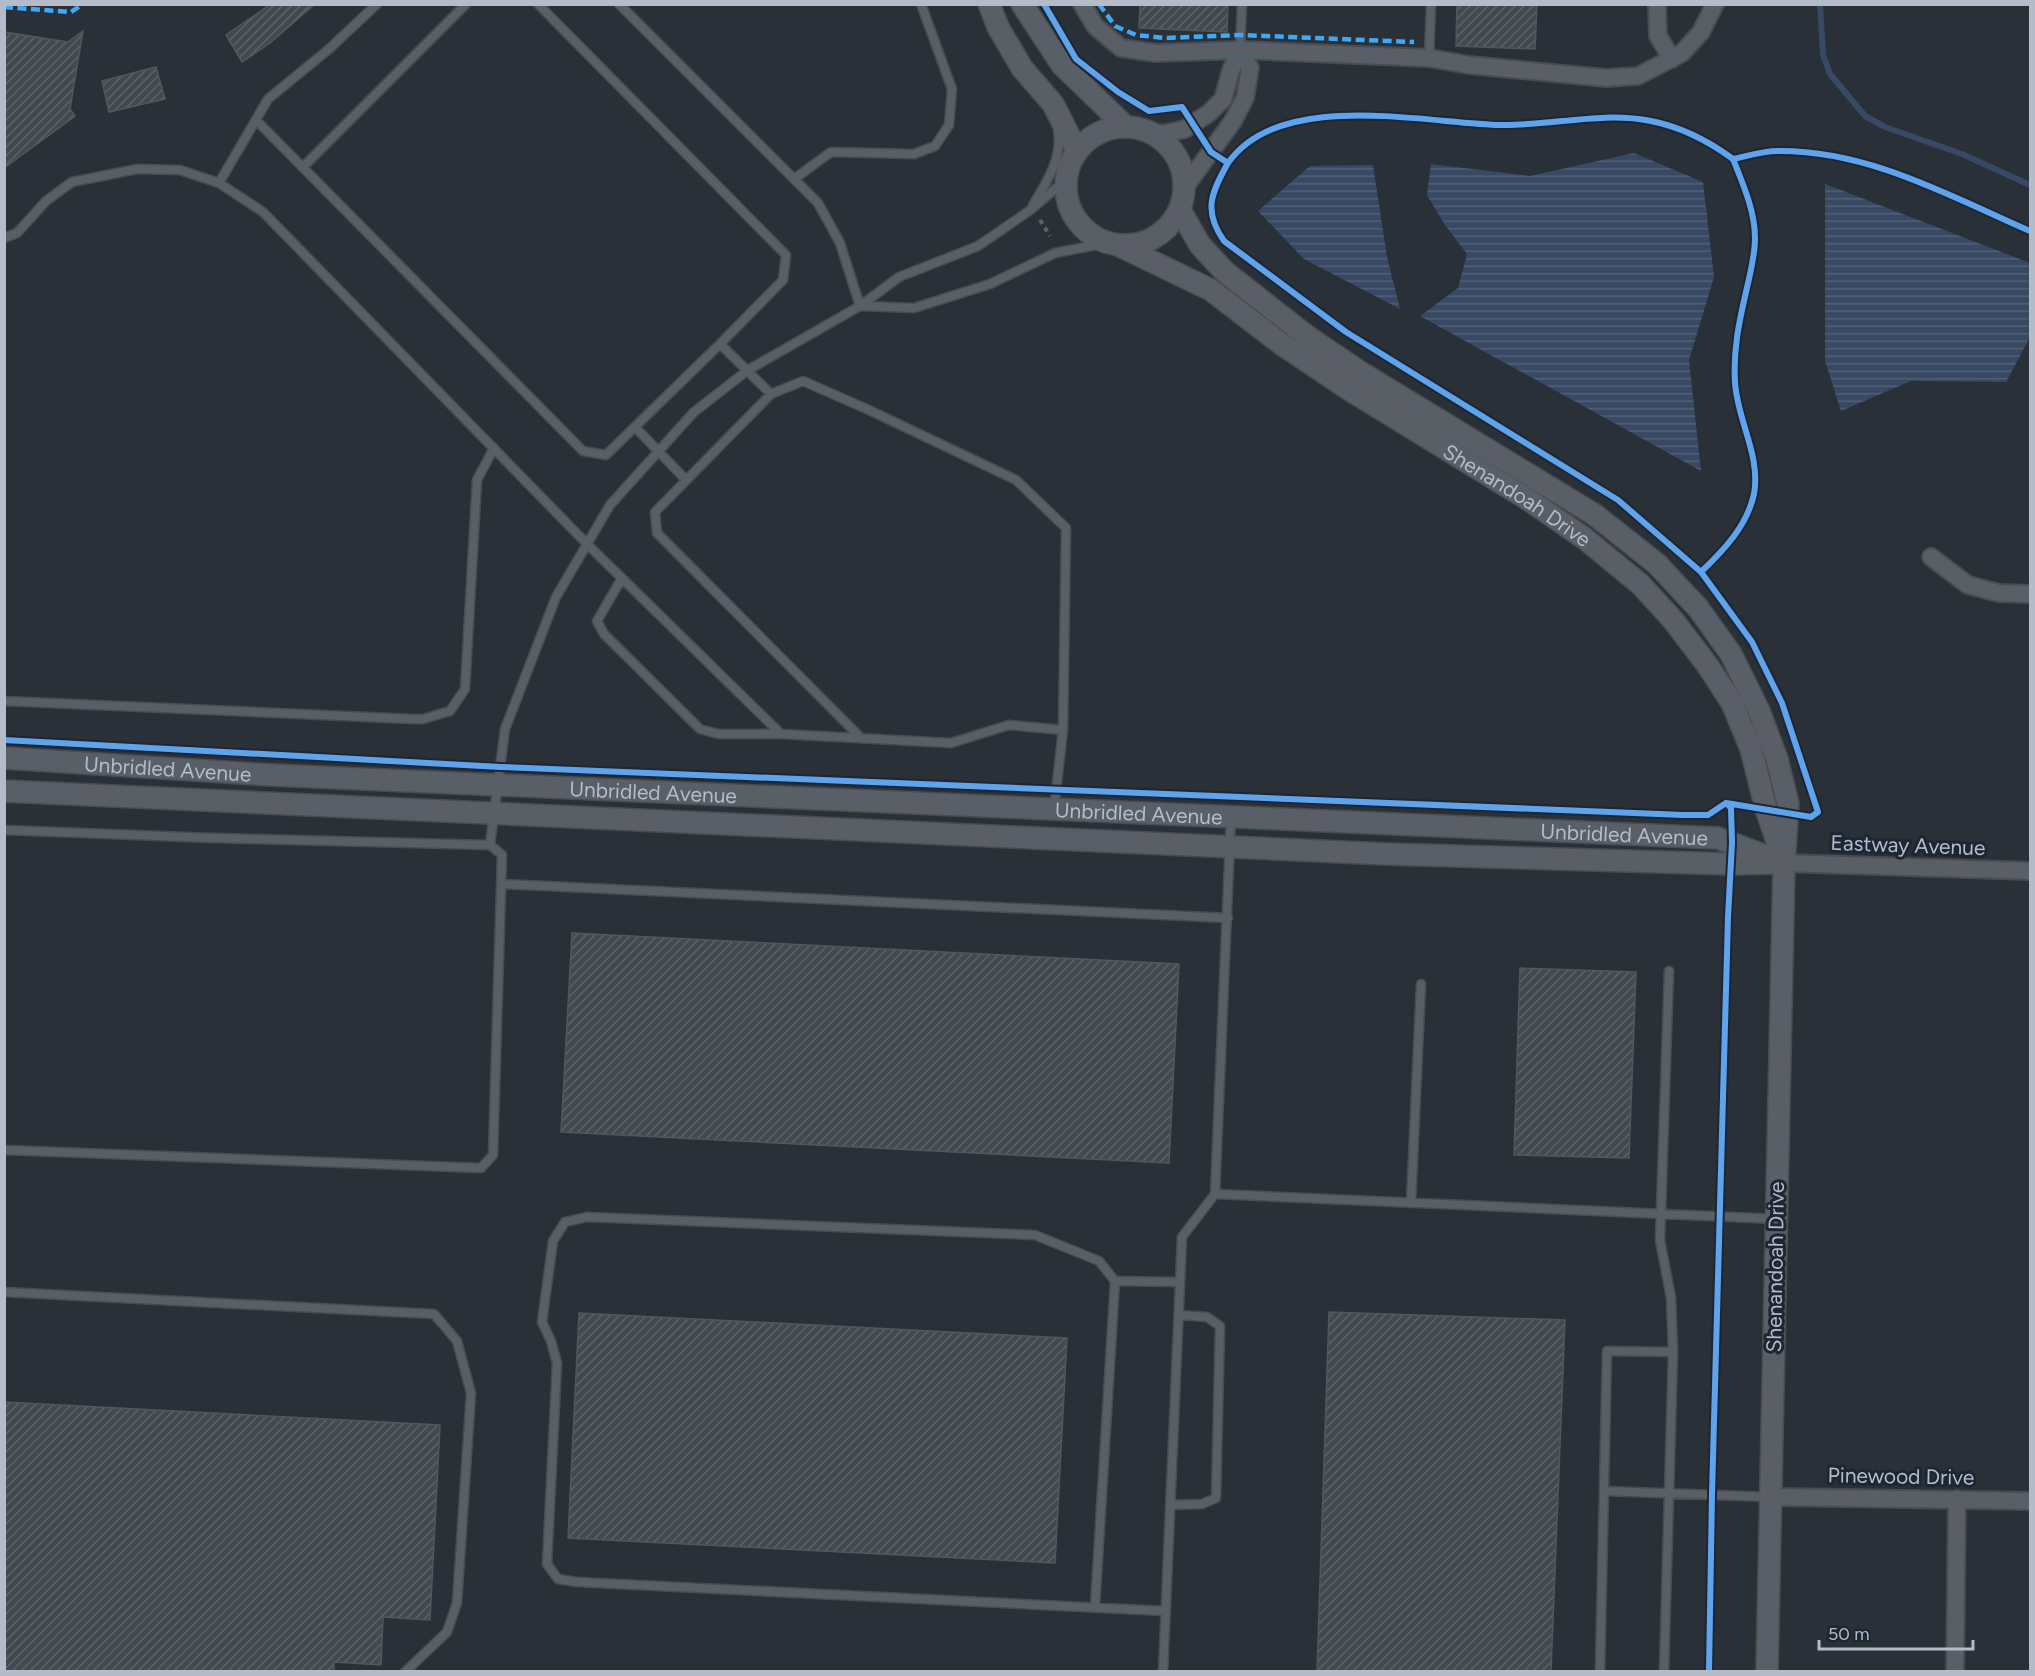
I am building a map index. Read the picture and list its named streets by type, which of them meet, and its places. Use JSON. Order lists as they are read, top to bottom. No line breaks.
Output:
{"streets":{"street":["Shenandoah Drive","Unbridled Avenue","Eastway Avenue","Pinewood Drive"]},"crossings":[["Shenandoah Drive","Unbridled Avenue"],["Shenandoah Drive","Eastway Avenue"],["Shenandoah Drive","Pinewood Drive"],["Unbridled Avenue","Eastway Avenue"]],"scale_bar":"50 m"}
